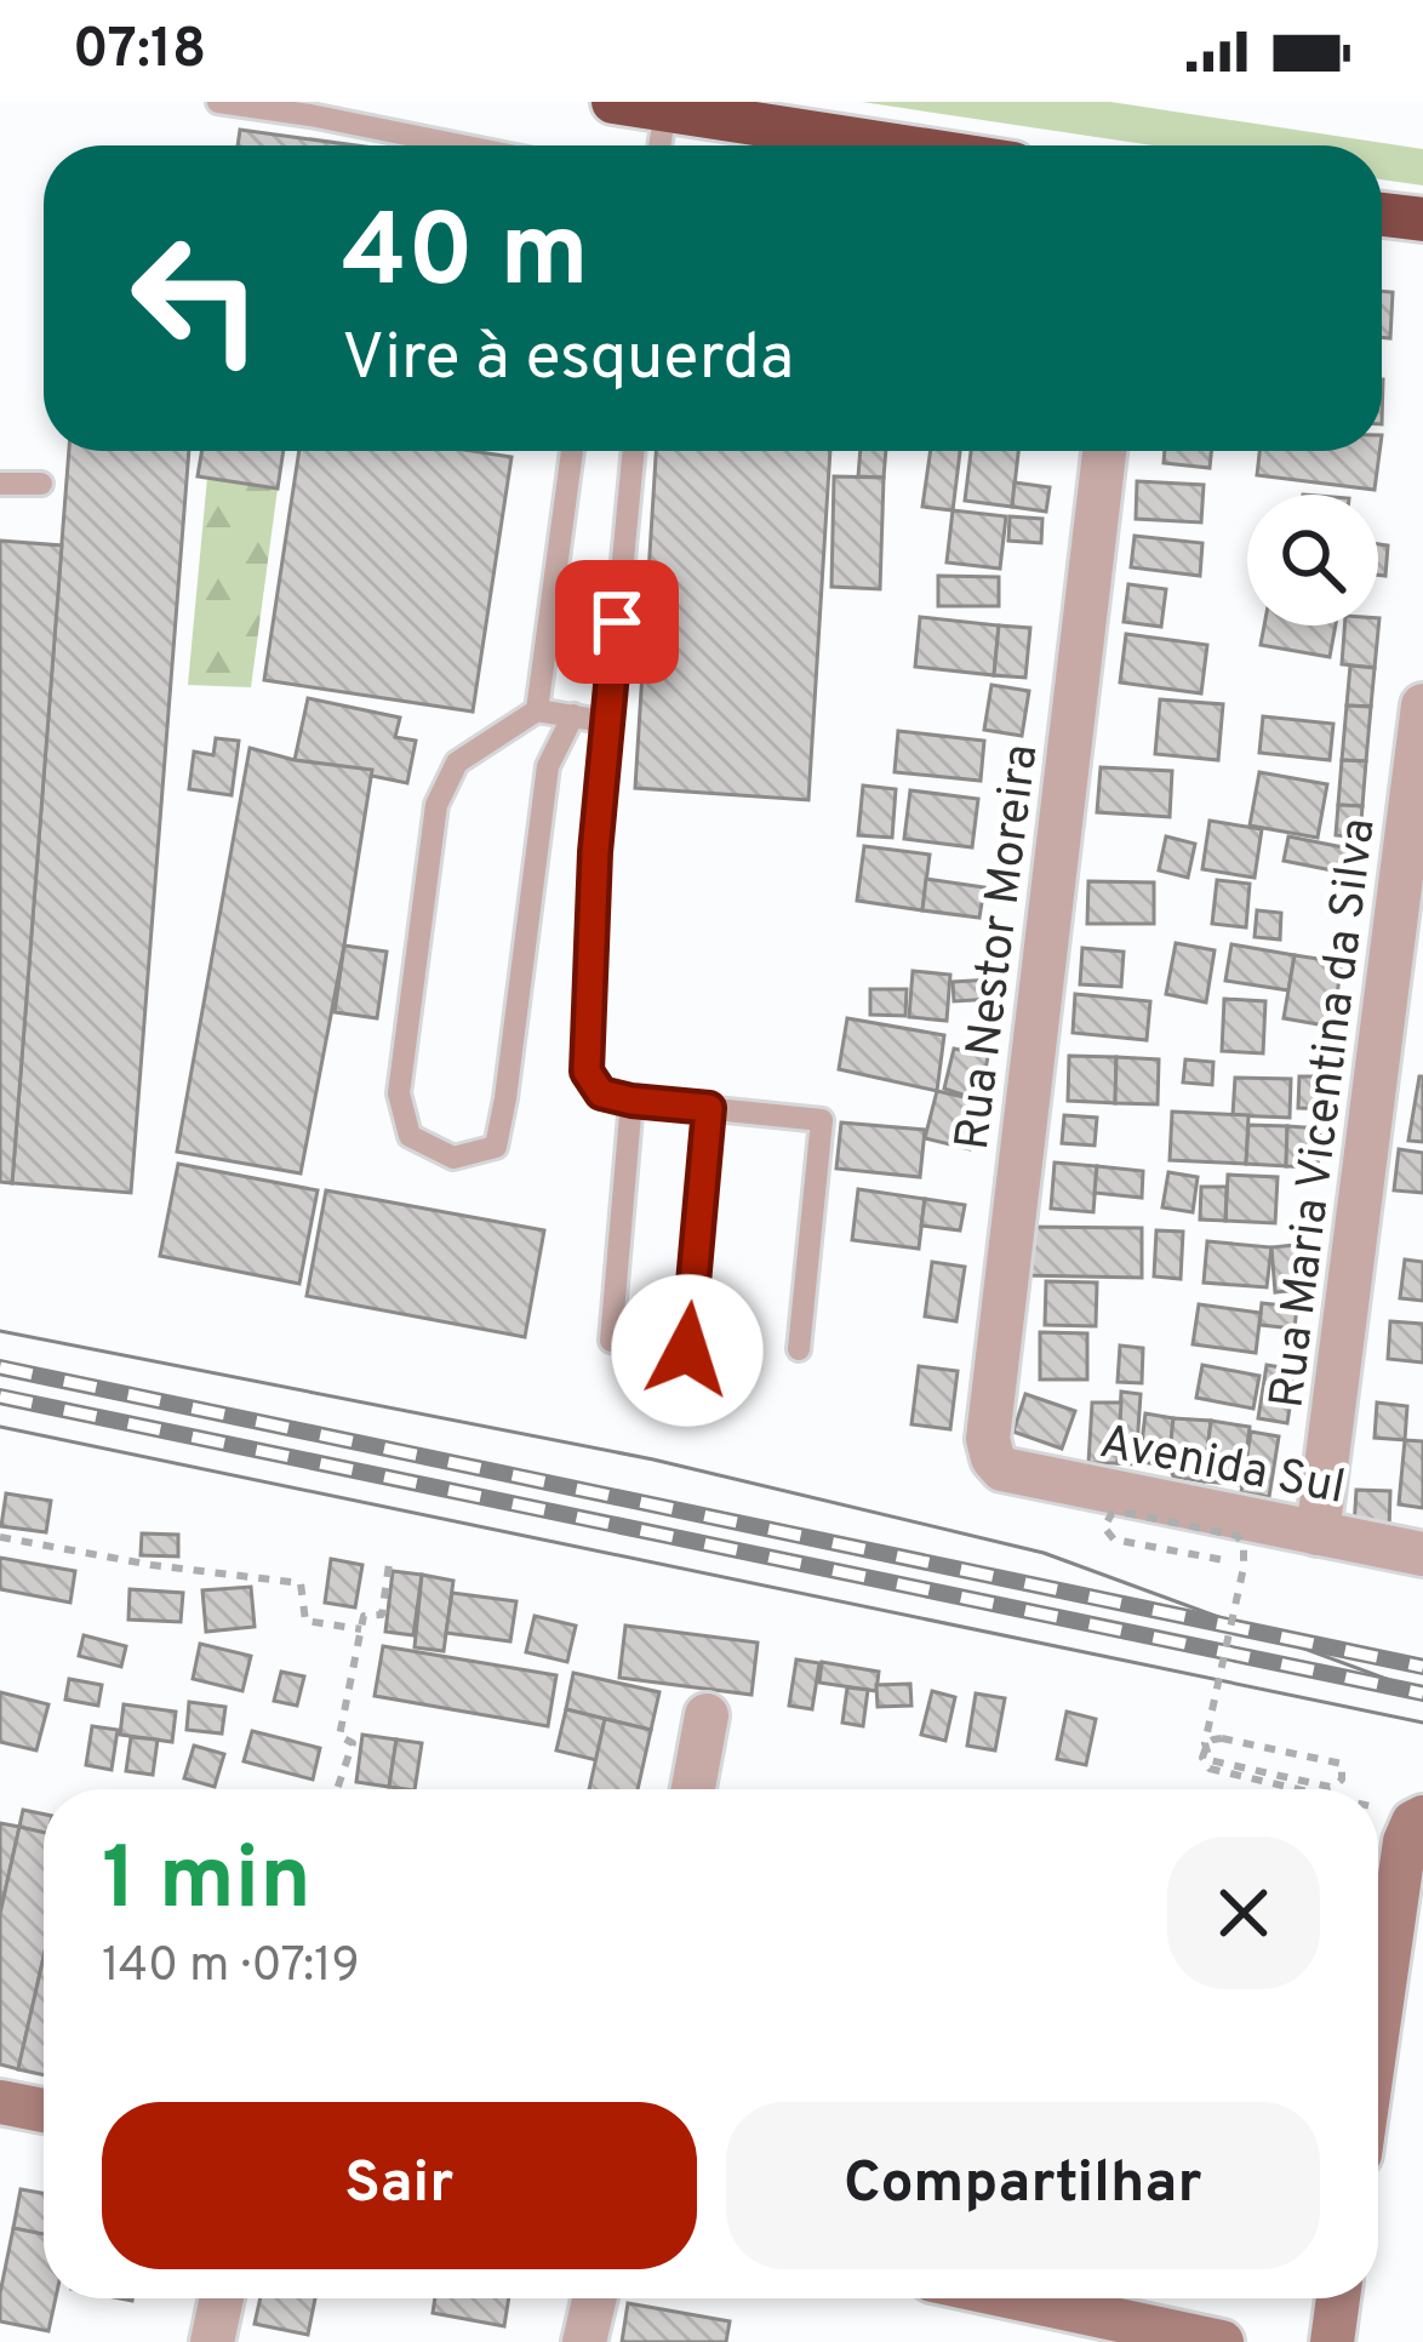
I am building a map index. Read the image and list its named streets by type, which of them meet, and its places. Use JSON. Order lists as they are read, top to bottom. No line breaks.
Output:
{"streets":{"street":["Rua Nestor Moreira","Rua Maria Vicentina da Silva","Avenida Sul"]},"crossings":[["Rua Nestor Moreira","Avenida Sul"],["Rua Maria Vicentina da Silva","Avenida Sul"]],"page":{"status":"07:18","turn":["40 m","Vire à esquerda"],"heading":["1 min","140 m · 07:19"],"buttons":["Sair","Compartilhar"]}}
